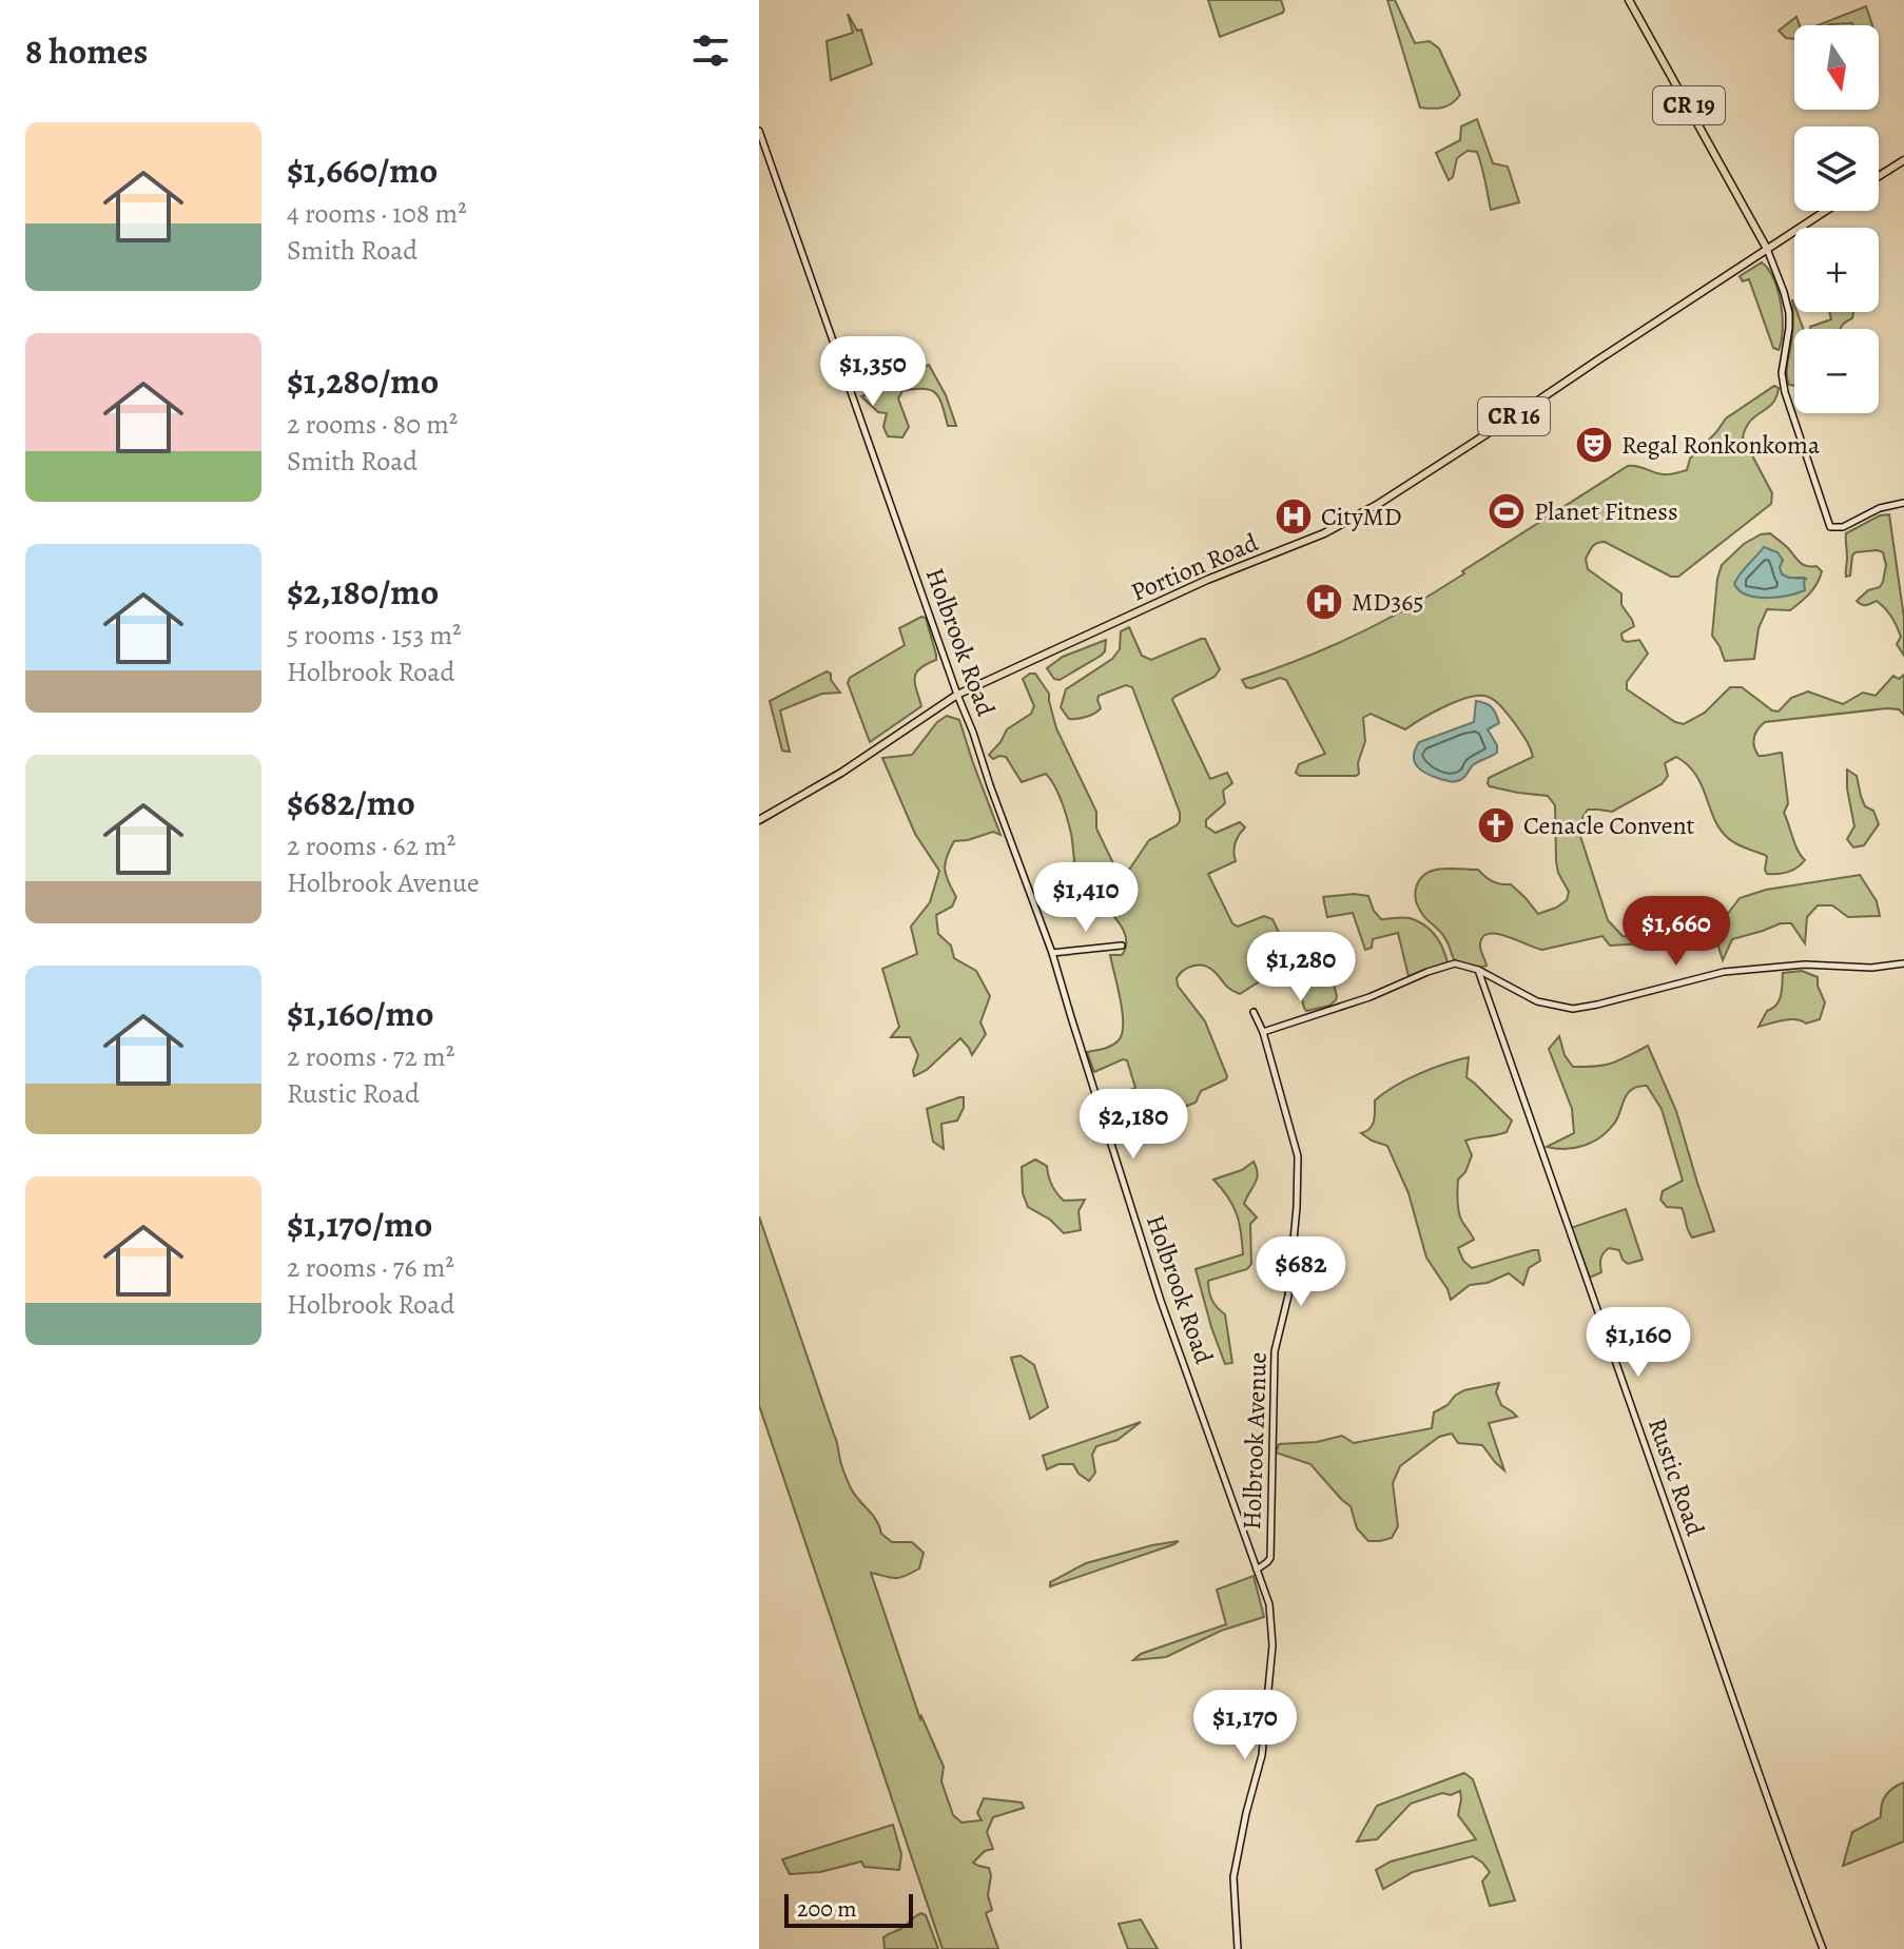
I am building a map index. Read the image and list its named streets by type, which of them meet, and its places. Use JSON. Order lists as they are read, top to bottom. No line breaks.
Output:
{"streets":{"main road":["CR 19","CR 16","Portion Road"],"street":["Holbrook Road","Holbrook Avenue","Rustic Road"]},"crossings":[["CR 19","Portion Road"],["Portion Road","Holbrook Road"],["Holbrook Road","Holbrook Avenue"]],"places":{"theatre":["Regal Ronkonkoma"],"sports":["Planet Fitness"],"hospital":["CityMD","MD365"],"church":["Cenacle Convent"]},"scale_bar":"200 m","north":"bottom","page":{"heading":"8 homes","map_buttons":["+","−"],"list":[{"name":"$1,660/mo","note":"4 rooms · 108 m² · Smith Road"},{"name":"$1,280/mo","note":"2 rooms · 80 m² · Smith Road"},{"name":"$2,180/mo","note":"5 rooms · 153 m² · Holbrook Road"},{"name":"$682/mo","note":"2 rooms · 62 m² · Holbrook Avenue"},{"name":"$1,160/mo","note":"2 rooms · 72 m² · Rustic Road"},{"name":"$1,170/mo","note":"2 rooms · 76 m² · Holbrook Road"}],"price":["$1,350","$1,410","$1,660","$1,280","$2,180","$682","$1,160","$1,170"],"scale":"200 m"}}
